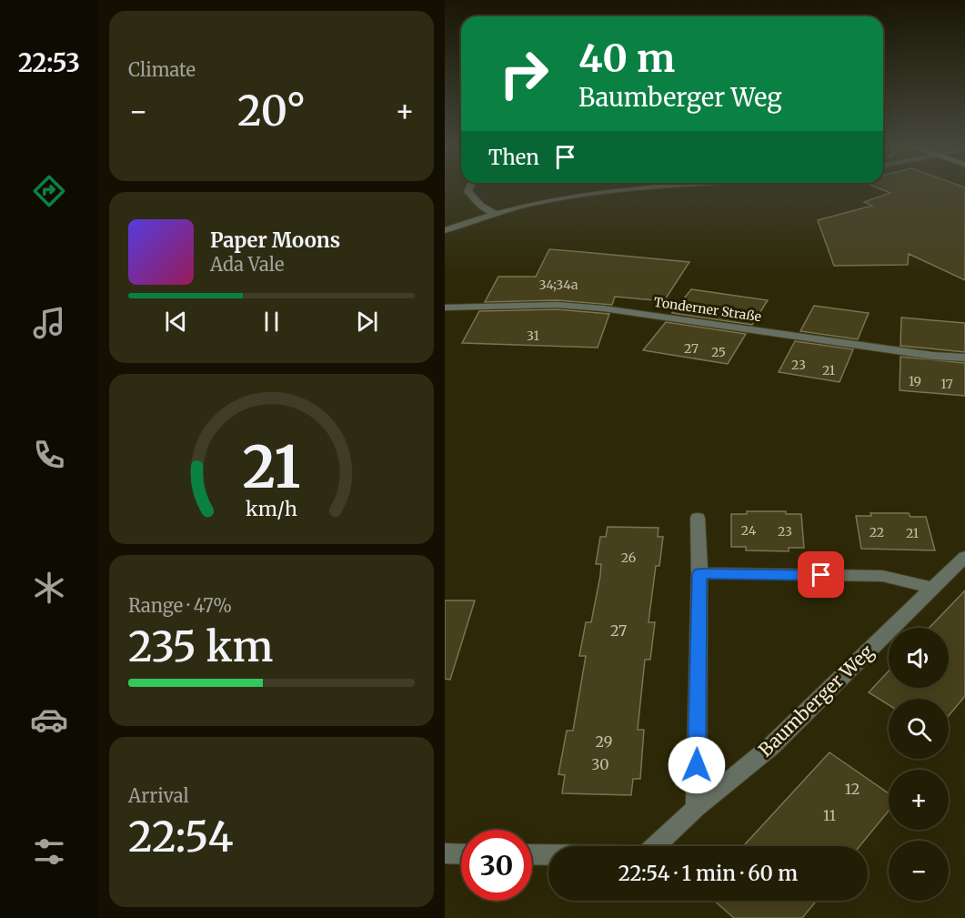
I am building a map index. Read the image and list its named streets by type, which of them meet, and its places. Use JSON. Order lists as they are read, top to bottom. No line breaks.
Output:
{"streets":{"street":["Tonderner Straße","Baumberger Weg"]},"house_numbers":["34;34a","31","27","25","23","21","19","17","24","23","22","21","26","27","29","30","12","11"],"page":{"tabs":"22:53","tile":["Climate",["Range · 47%","235 km"],["Arrival","22:54"]],"turn":["40 m","Baumberger Weg"],"heat":["−","20°","+"],"then":"Then","song":["Paper Moons","Ada Vale"],"map_buttons":["+","−"],"limit":"30","trip":"22:54 · 1 min · 60 m","gauge":["21","km/h"]}}
